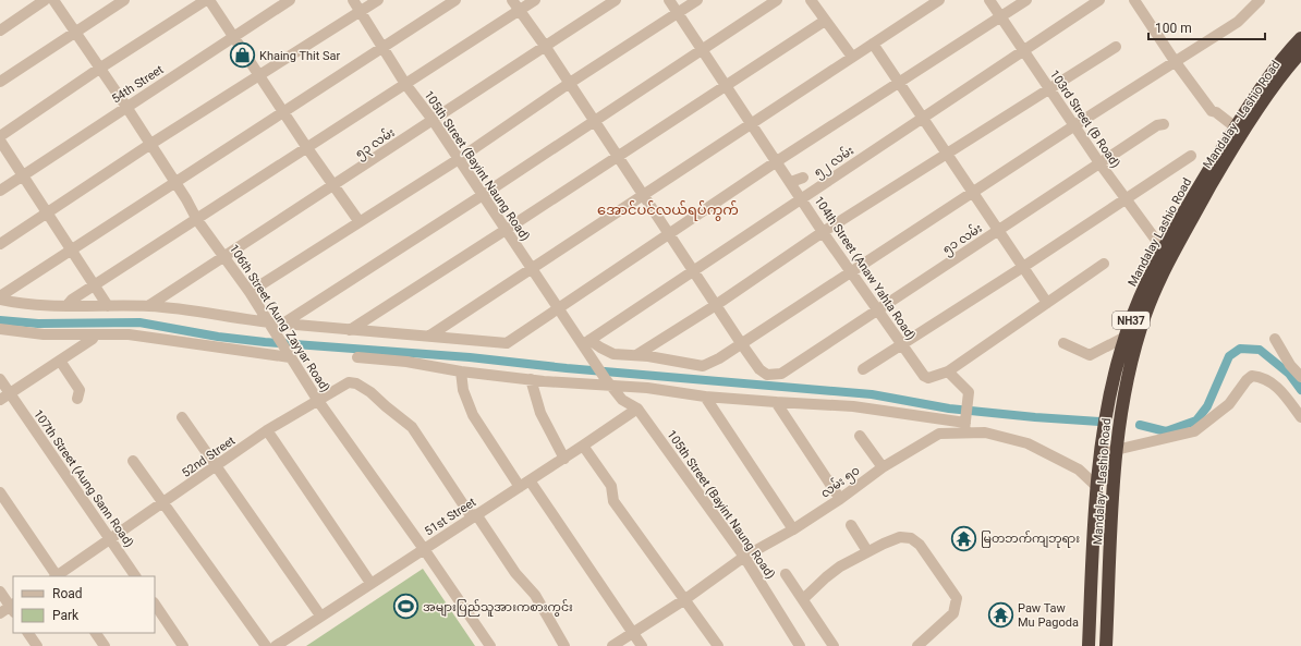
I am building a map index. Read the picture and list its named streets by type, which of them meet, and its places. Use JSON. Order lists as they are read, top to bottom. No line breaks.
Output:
{"streets":{"highway":["Mandalay - Lashio Road","Mandalay Lashio Road","NH37"],"street":["54th Street","103rd Street (B Road)","၅၃ လမ်း","၅၂ လမ်း","105th Street (Bayint Naung Road)","၅၁ လမ်း","104th Street (Anaw Yahta Road)","106th Street (Aung Zayyar Road)","52nd Street","107th Street (Aung Sann Road)","လမ်း ၅၀","51st Street"]},"crossings":[["54th Street","106th Street (Aung Zayyar Road)"],["Mandalay - Lashio Road","103rd Street (B Road)"],["Mandalay - Lashio Road","Mandalay Lashio Road"],["103rd Street (B Road)","၅၂ လမ်း"],["103rd Street (B Road)","Mandalay Lashio Road"],["103rd Street (B Road)","၅၁ လမ်း"],["၅၃ လမ်း","105th Street (Bayint Naung Road)"],["၅၃ လမ်း","106th Street (Aung Zayyar Road)"],["၅၂ လမ်း","105th Street (Bayint Naung Road)"],["၅၂ လမ်း","104th Street (Anaw Yahta Road)"],["105th Street (Bayint Naung Road)","လမ်း ၅၀"],["105th Street (Bayint Naung Road)","51st Street"],["Mandalay Lashio Road","လမ်း ၅၀"],["၅၁ လမ်း","104th Street (Anaw Yahta Road)"],["106th Street (Aung Zayyar Road)","52nd Street"],["106th Street (Aung Zayyar Road)","51st Street"],["52nd Street","107th Street (Aung Sann Road)"],["52nd Street","51st Street"]],"districts":["အောင်ပင်လယ်ရပ်ကွက်"],"places":{"shop":["Khaing Thit Sar"],"temple":["မြတဘက်ကျဘုရား","Paw Taw Mu Pagoda"],"sports":["အများပြည်သူအားကစားကွင်း"]},"legend":["Road","Park"],"scale_bar":"100 m"}
